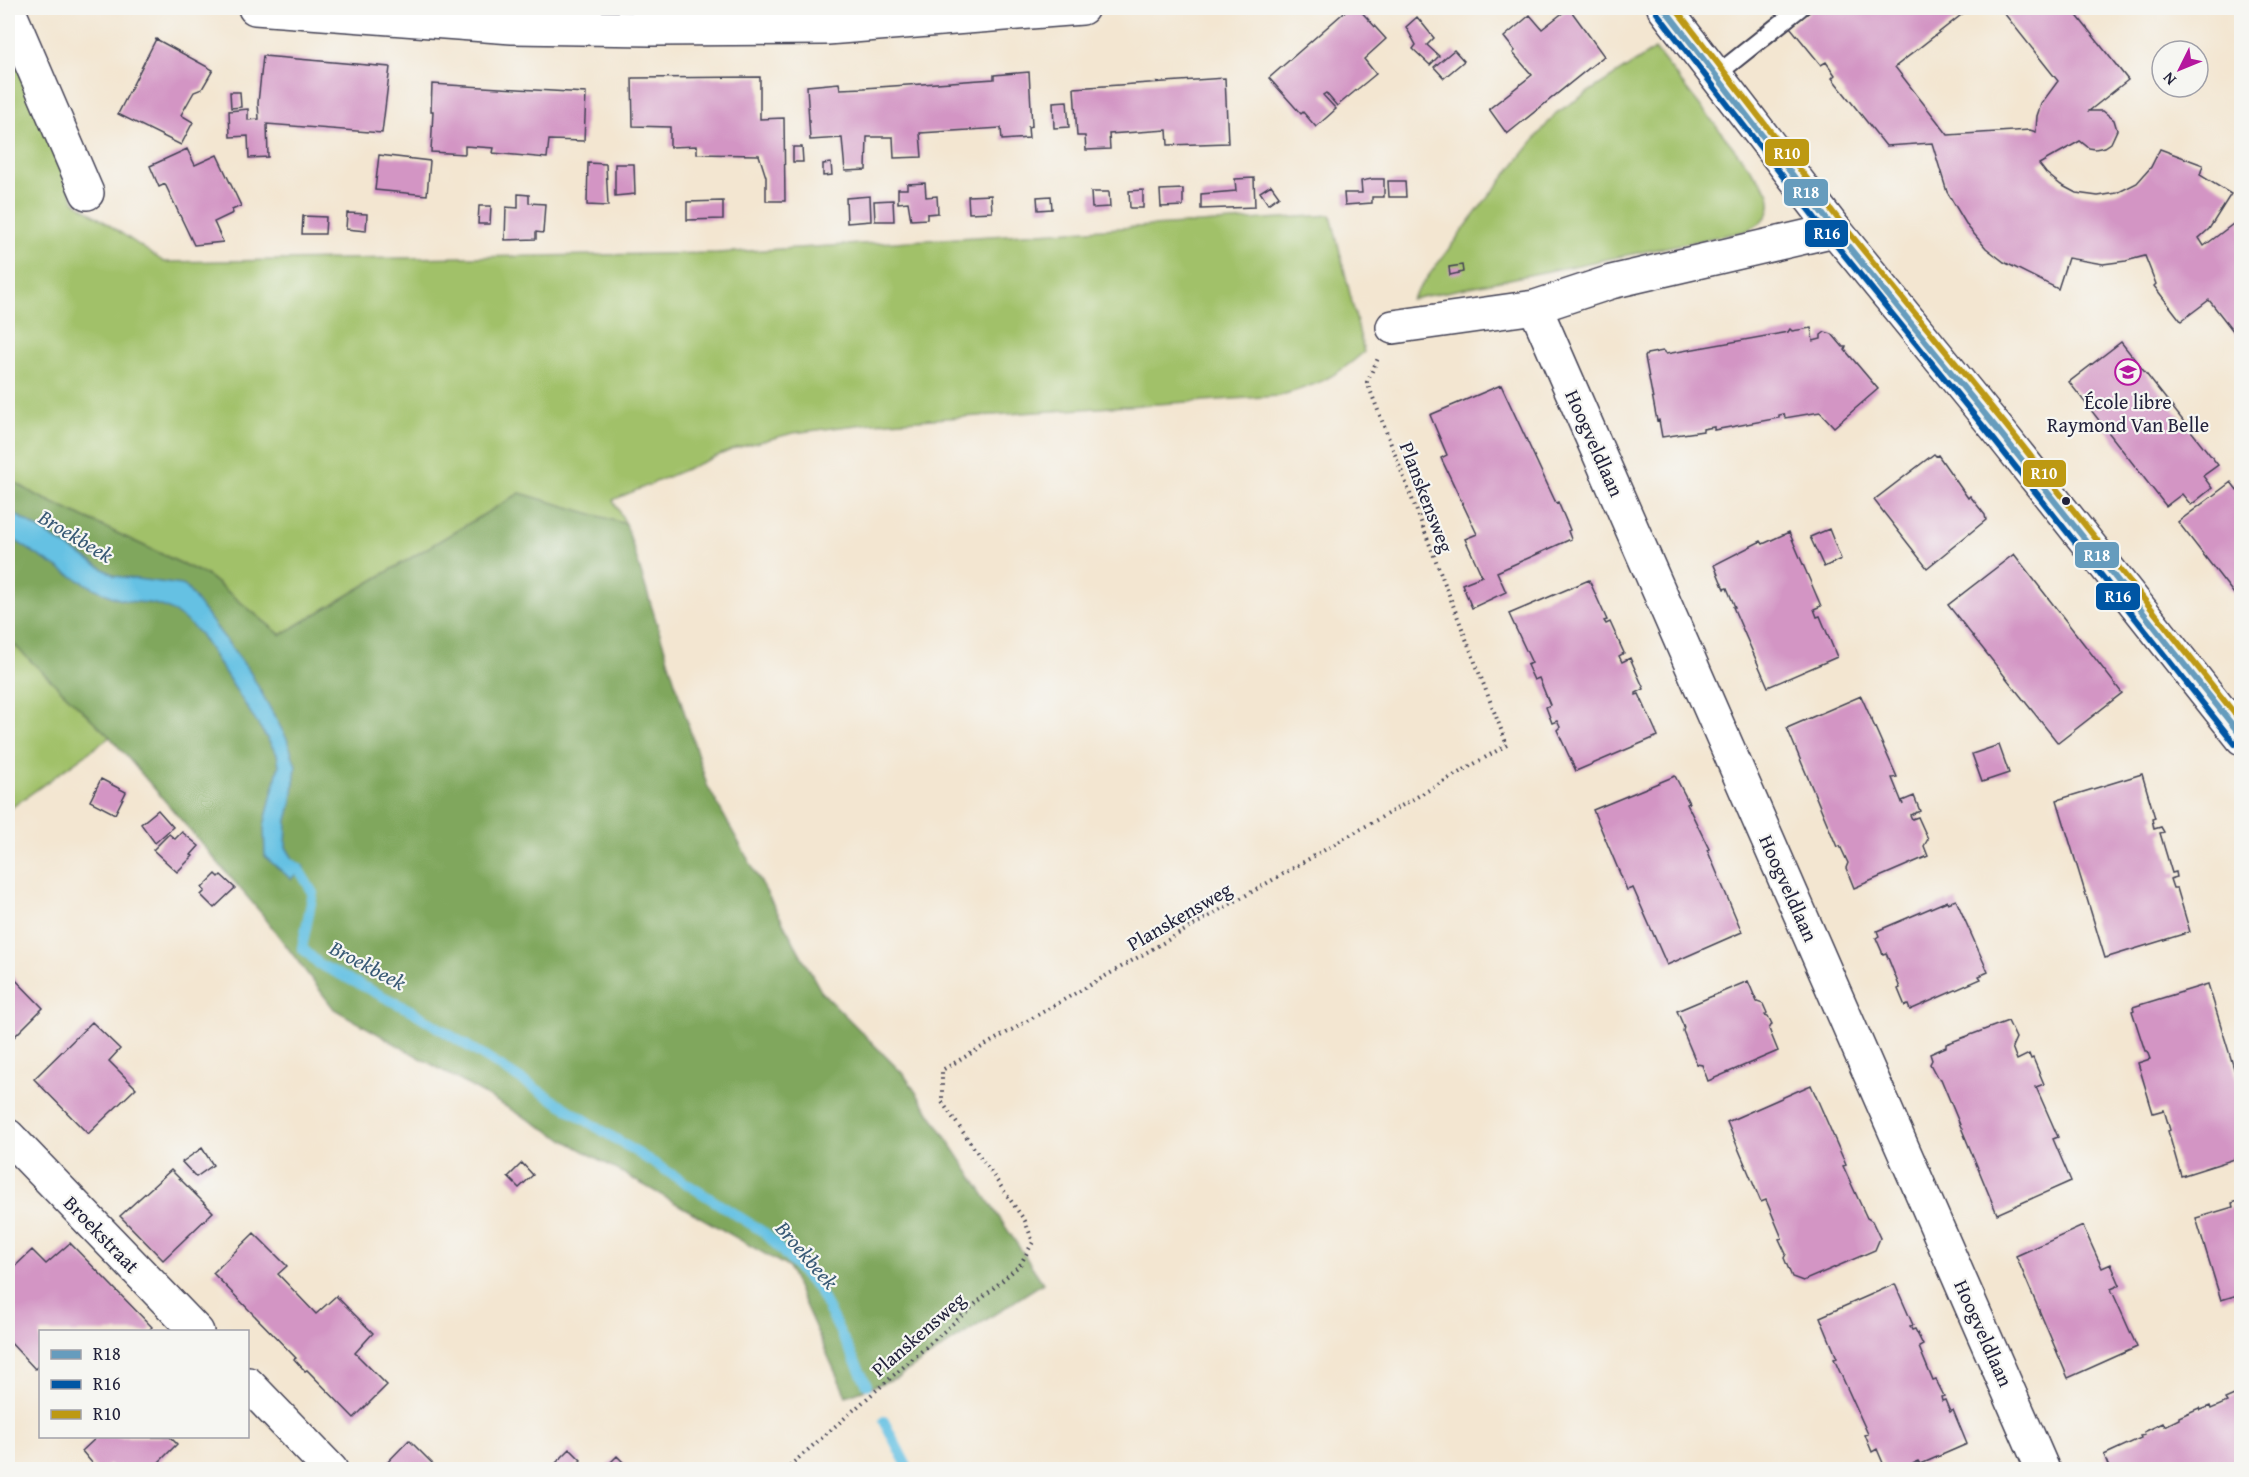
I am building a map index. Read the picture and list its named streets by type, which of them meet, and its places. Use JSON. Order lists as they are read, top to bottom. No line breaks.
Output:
{"streets":{"street":["Hoogveldlaan","Broekstraat"],"path":["Planskensweg"]},"water":["Broekbeek"],"places":{"school or university":["École libre Raymond Van Belle"]},"lines":["transit line R18","transit line R10","transit line R16"],"legend":["R18","R16","R10"],"north":"bottom left"}
